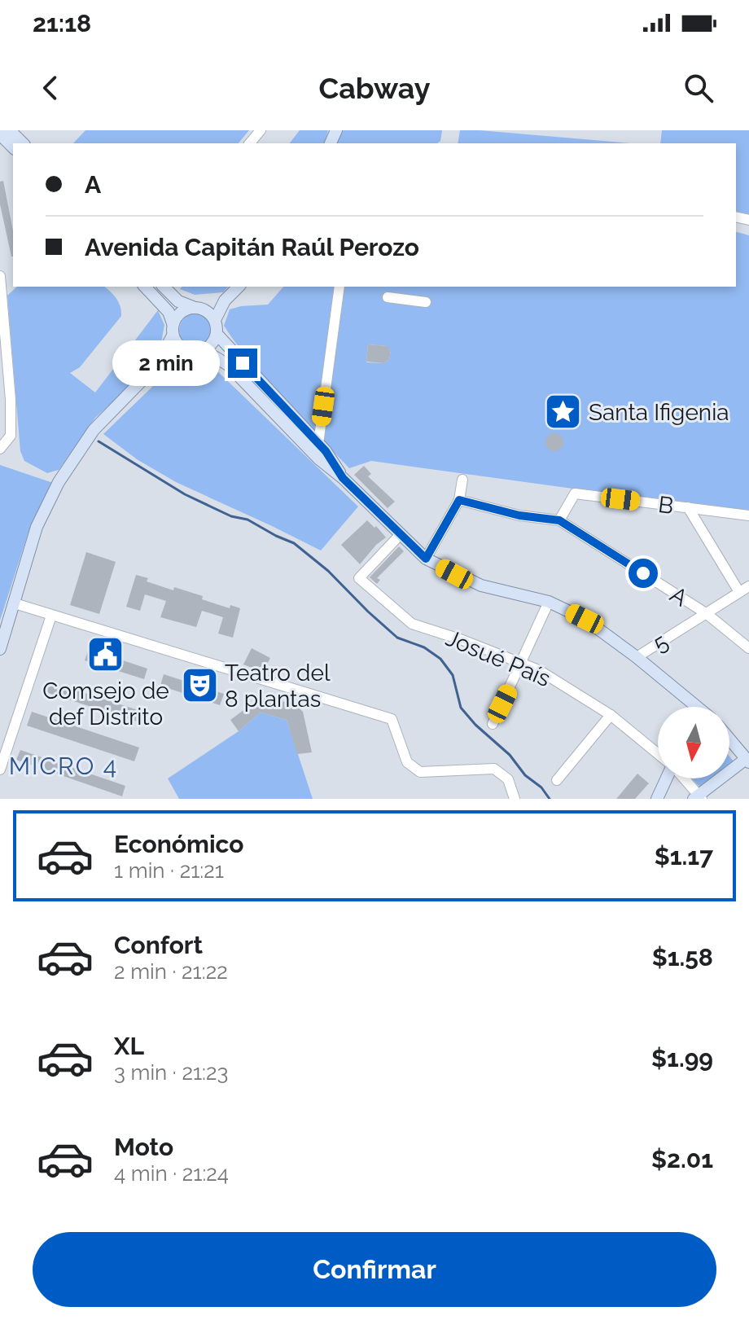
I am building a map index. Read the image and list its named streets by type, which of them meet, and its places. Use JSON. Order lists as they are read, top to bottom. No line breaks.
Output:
{"streets":{"street":["B","A","5","Josué País"]},"crossings":[["B","A"],["A","5"]],"districts":["MICRO 4"],"places":{"place":["Santa Ifigenia"],"public building":["Comsejo de def Distrito"],"theatre":["Teatro del 8 plantas"]},"north":"bottom","page":{"status":"21:18","header":"Cabway","banner":["A","Avenida Capitán Raúl Perozo"],"bubble":"2 min","list":[{"name":"Económico","note":"1 min · 21:21","value":"$1.17"},{"name":"Confort","note":"2 min · 21:22","value":"$1.58"},{"name":"XL","note":"3 min · 21:23","value":"$1.99"},{"name":"Moto","note":"4 min · 21:24","value":"$2.01"}],"buttons":"Confirmar"}}
